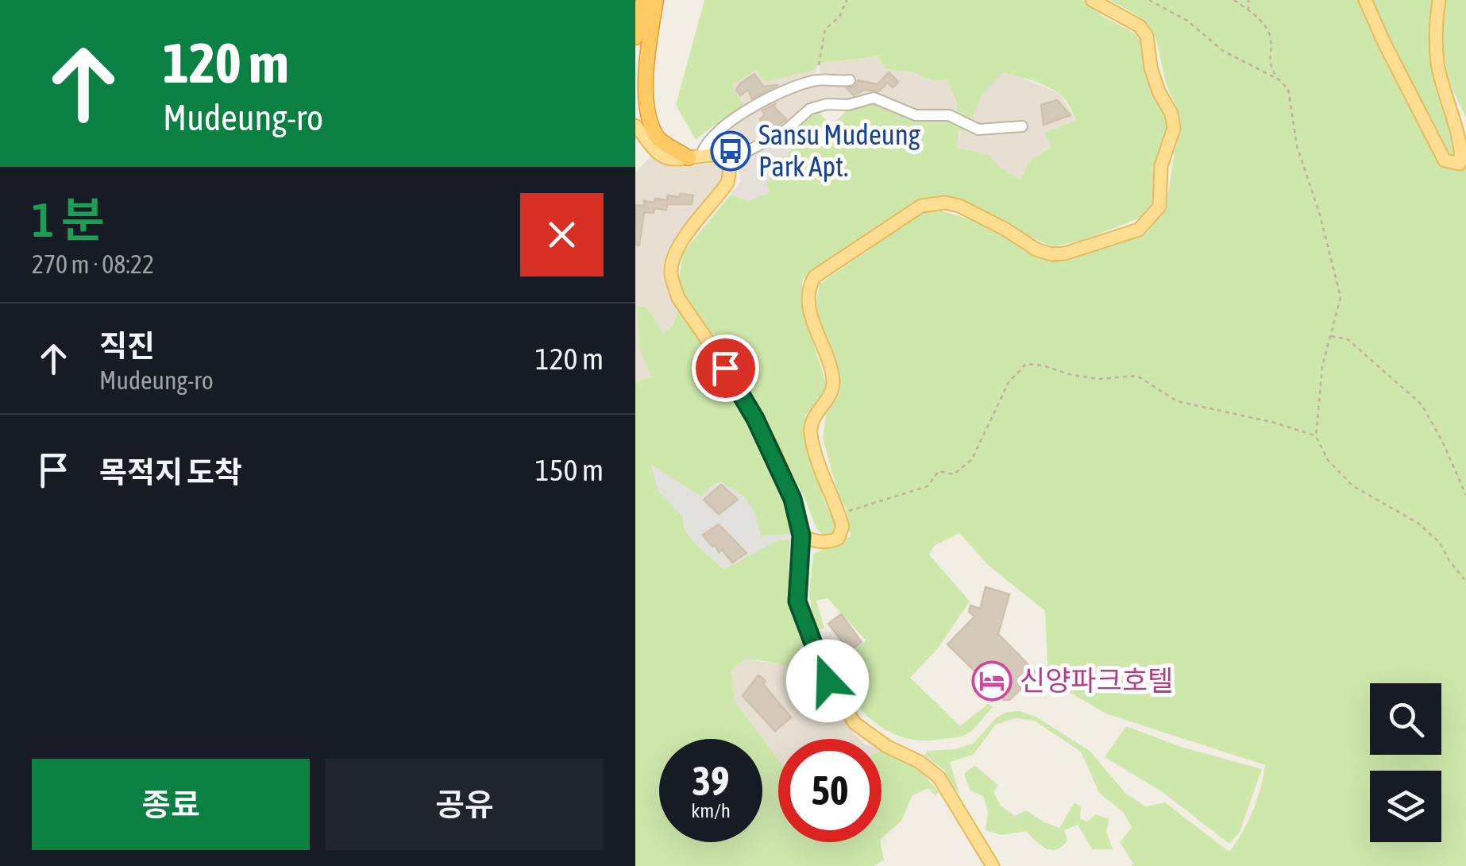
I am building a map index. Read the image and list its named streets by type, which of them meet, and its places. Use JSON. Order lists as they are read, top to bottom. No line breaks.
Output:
{"places":{"bus stop":["Sansu Mudeung Park Apt."],"hotel":["신양파크호텔"]},"page":{"turn":["120 m","Mudeung-ro"],"heading":["1 분","270 m · 08:22"],"list":[{"name":"직진","note":"Mudeung-ro","value":"120 m"},{"name":"목적지 도착","value":"150 m"}],"speed":"39 km/h","limit":"50","buttons":["종료","공유"]}}
